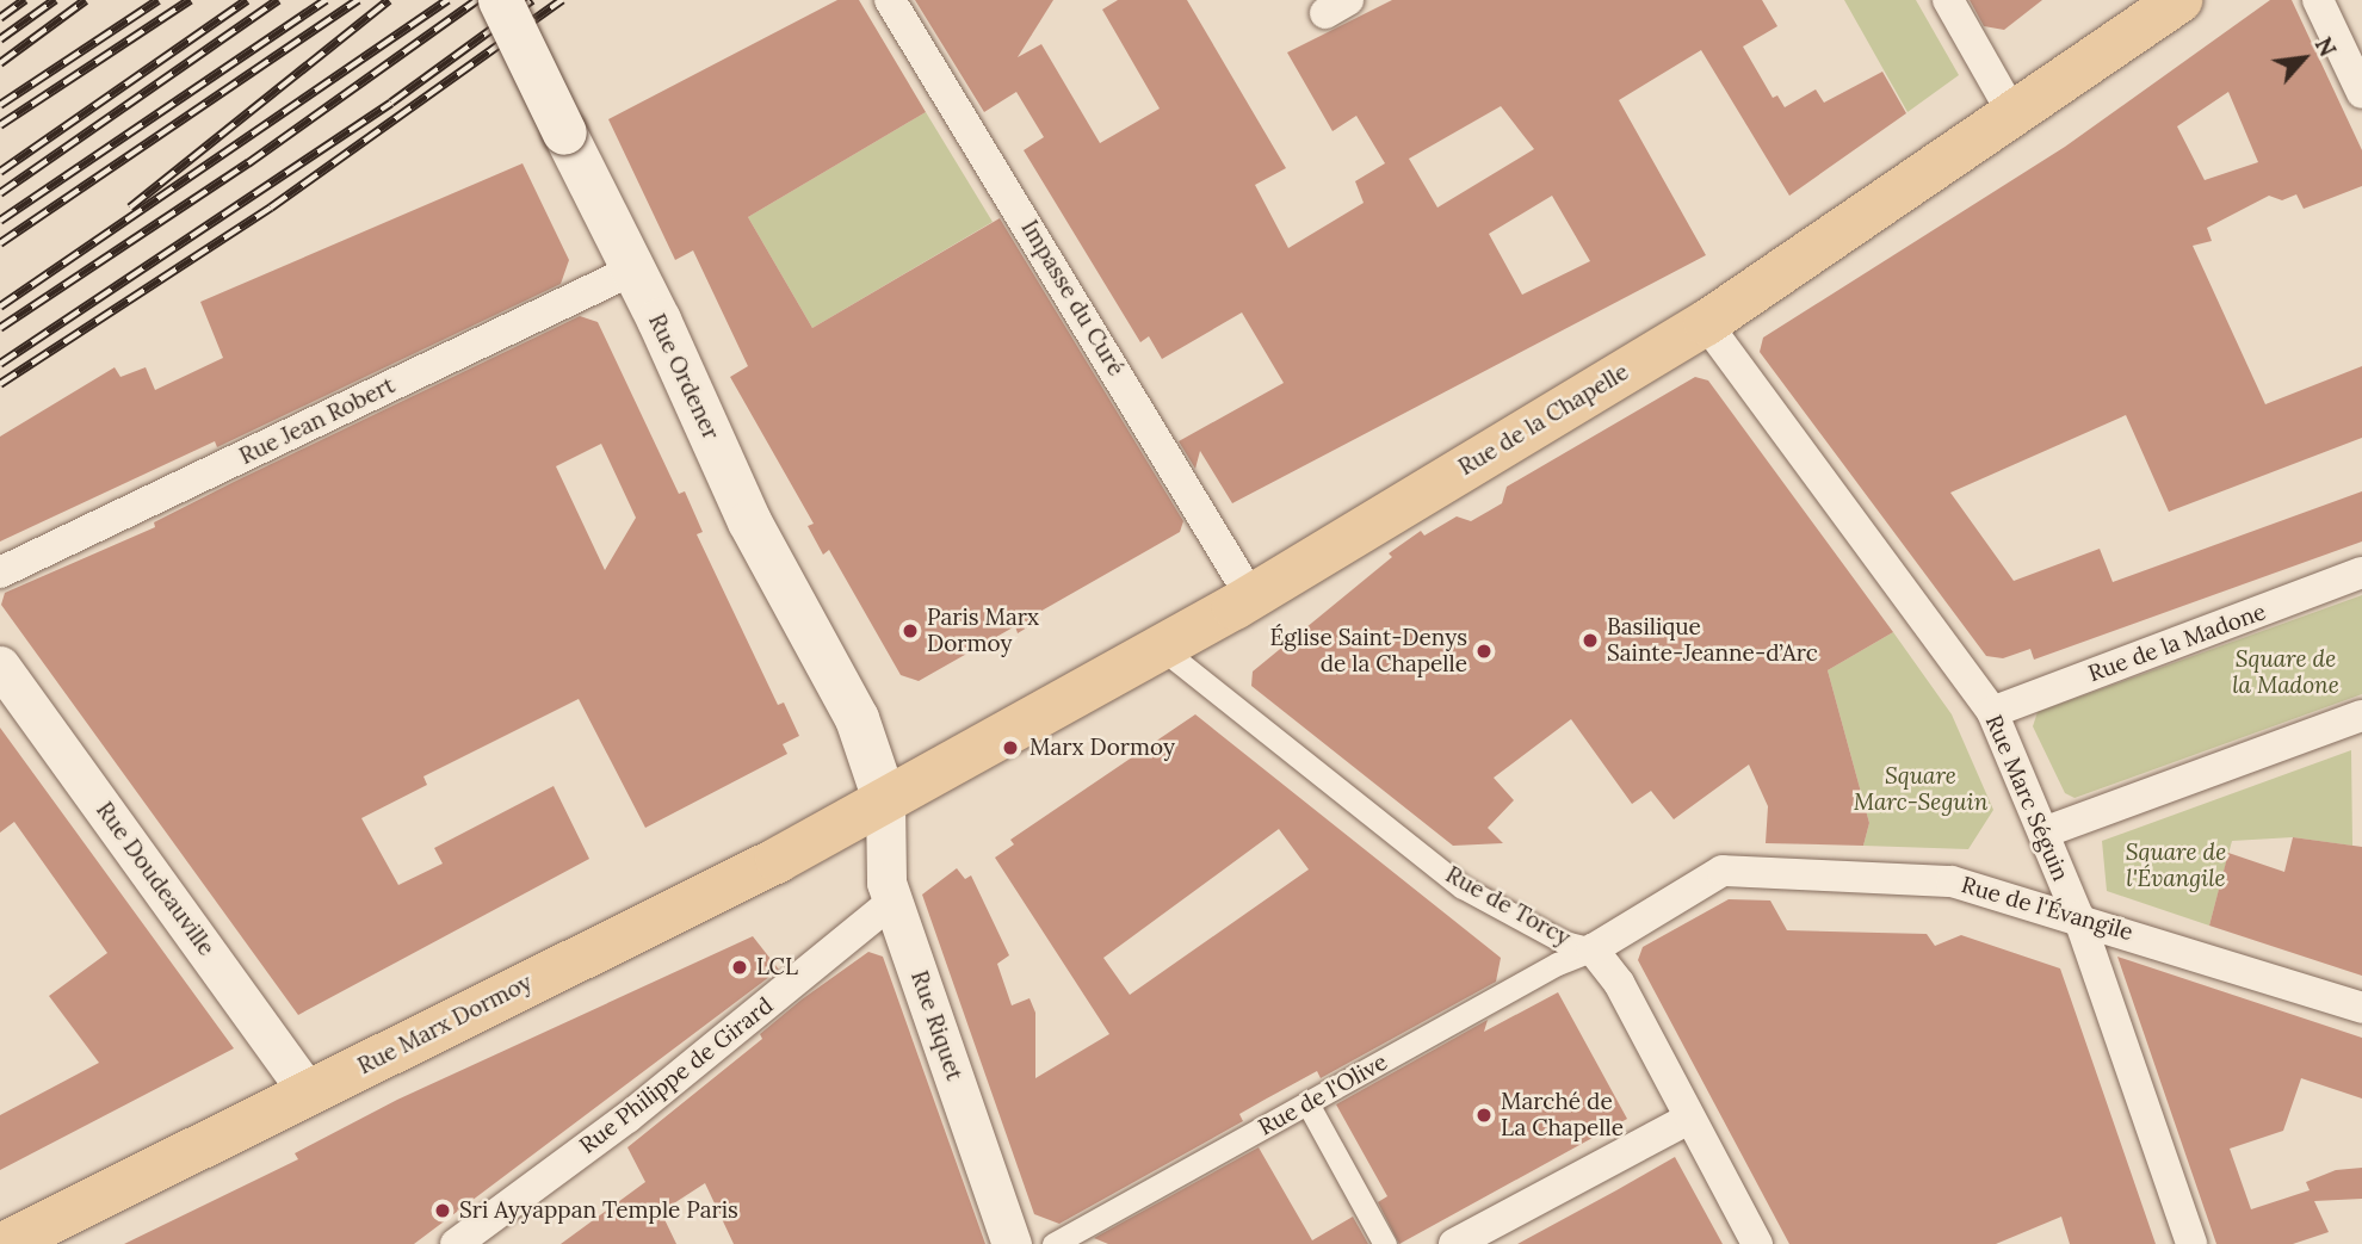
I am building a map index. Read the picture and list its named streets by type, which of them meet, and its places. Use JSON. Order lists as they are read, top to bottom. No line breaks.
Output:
{"streets":{"main road":["Rue Ordener","Rue de la Chapelle","Rue Marx Dormoy"],"street":["Impasse du Curé","Rue Jean Robert","Rue de la Madone","Rue Marc Séguin","Rue Doudeauville","Rue de Torcy","Rue de l'Évangile","Rue Riquet","Rue Philippe de Girard","Rue de l'Olive"]},"crossings":[["Impasse du Curé","Rue de la Chapelle"],["Rue Ordener","Rue de la Chapelle"],["Rue Ordener","Rue Jean Robert"],["Rue Ordener","Rue Marx Dormoy"],["Rue Ordener","Rue Riquet"],["Rue de la Chapelle","Rue Marc Séguin"],["Rue de la Chapelle","Rue de Torcy"],["Rue de la Chapelle","Rue Marx Dormoy"],["Rue de la Chapelle","Rue Riquet"],["Rue de la Madone","Rue Marc Séguin"],["Rue Marc Séguin","Rue de l'Évangile"],["Rue Doudeauville","Rue Marx Dormoy"],["Rue de Torcy","Rue de l'Évangile"],["Rue de Torcy","Rue de l'Olive"],["Rue de l'Évangile","Rue de l'Olive"],["Rue Marx Dormoy","Rue Riquet"],["Rue Riquet","Rue Philippe de Girard"]],"parks":["Square de la Madone","Square Marc-Seguin","Square de l'Évangile"],"places":["Paris Marx Dormoy","Basilique Sainte-Jeanne-d’Arc","Église Saint-Denys de la Chapelle","Marx Dormoy","LCL","Marché de La Chapelle","Sri Ayyappan Temple Paris"],"north":"top right"}
